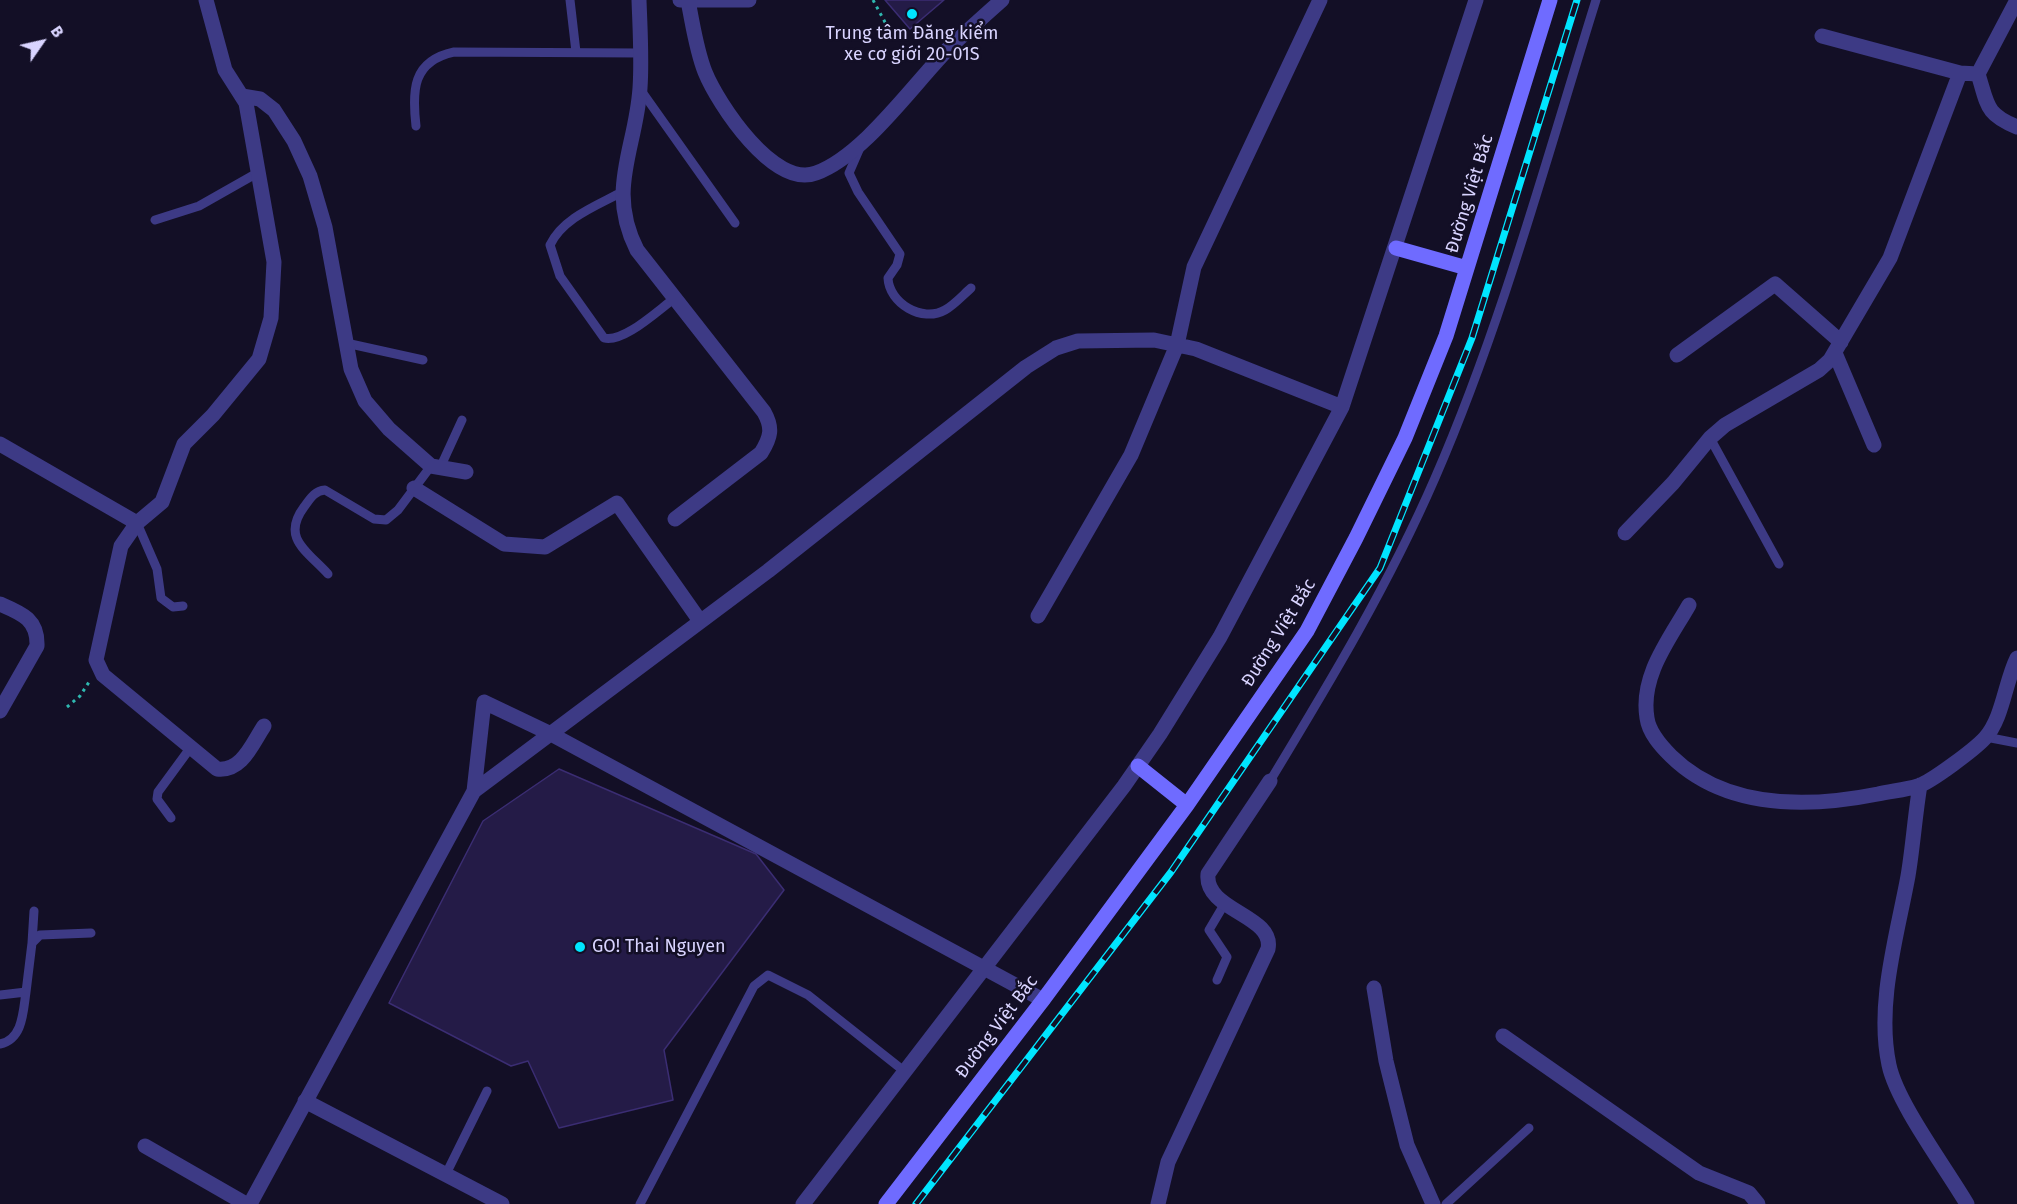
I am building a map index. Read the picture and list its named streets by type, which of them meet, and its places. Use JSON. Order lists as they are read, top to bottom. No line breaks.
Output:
{"streets":{"main road":["Đường Việt Bắc"]},"places":["Trung tâm Đăng kiểm xe cơ giới 20-01S","GO! Thai Nguyen"],"north":"top right"}
